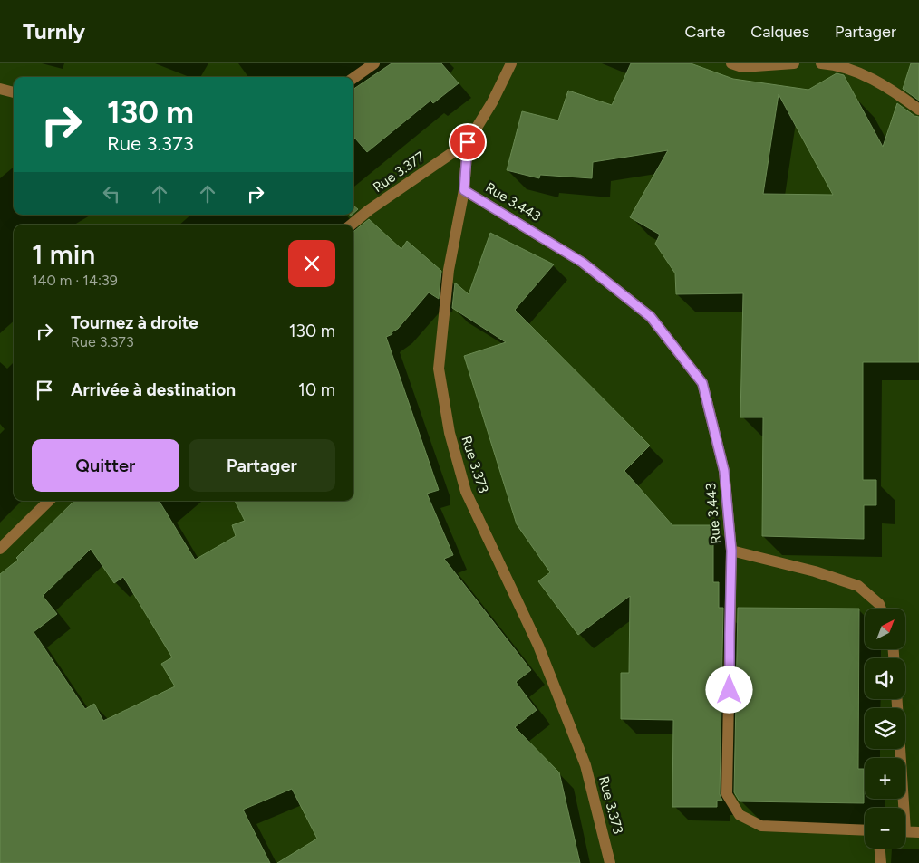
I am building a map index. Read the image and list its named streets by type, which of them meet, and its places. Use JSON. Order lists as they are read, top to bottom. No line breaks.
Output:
{"streets":{"street":["Rue 3.377","Rue 3.443","Rue 3.373"]},"crossings":[["Rue 3.377","Rue 3.373"],["Rue 3.443","Rue 3.373"]],"north":"top right","page":{"header":"Turnly","nav":["Carte","Calques","Partager"],"turn":["130 m","Rue 3.373"],"heading":["1 min","140 m · 14:39"],"list":[{"name":"Tournez à droite","note":"Rue 3.373","value":"130 m"},{"name":"Arrivée à destination","value":"10 m"}],"buttons":["Quitter","Partager"],"map_buttons":["+","−"]}}
